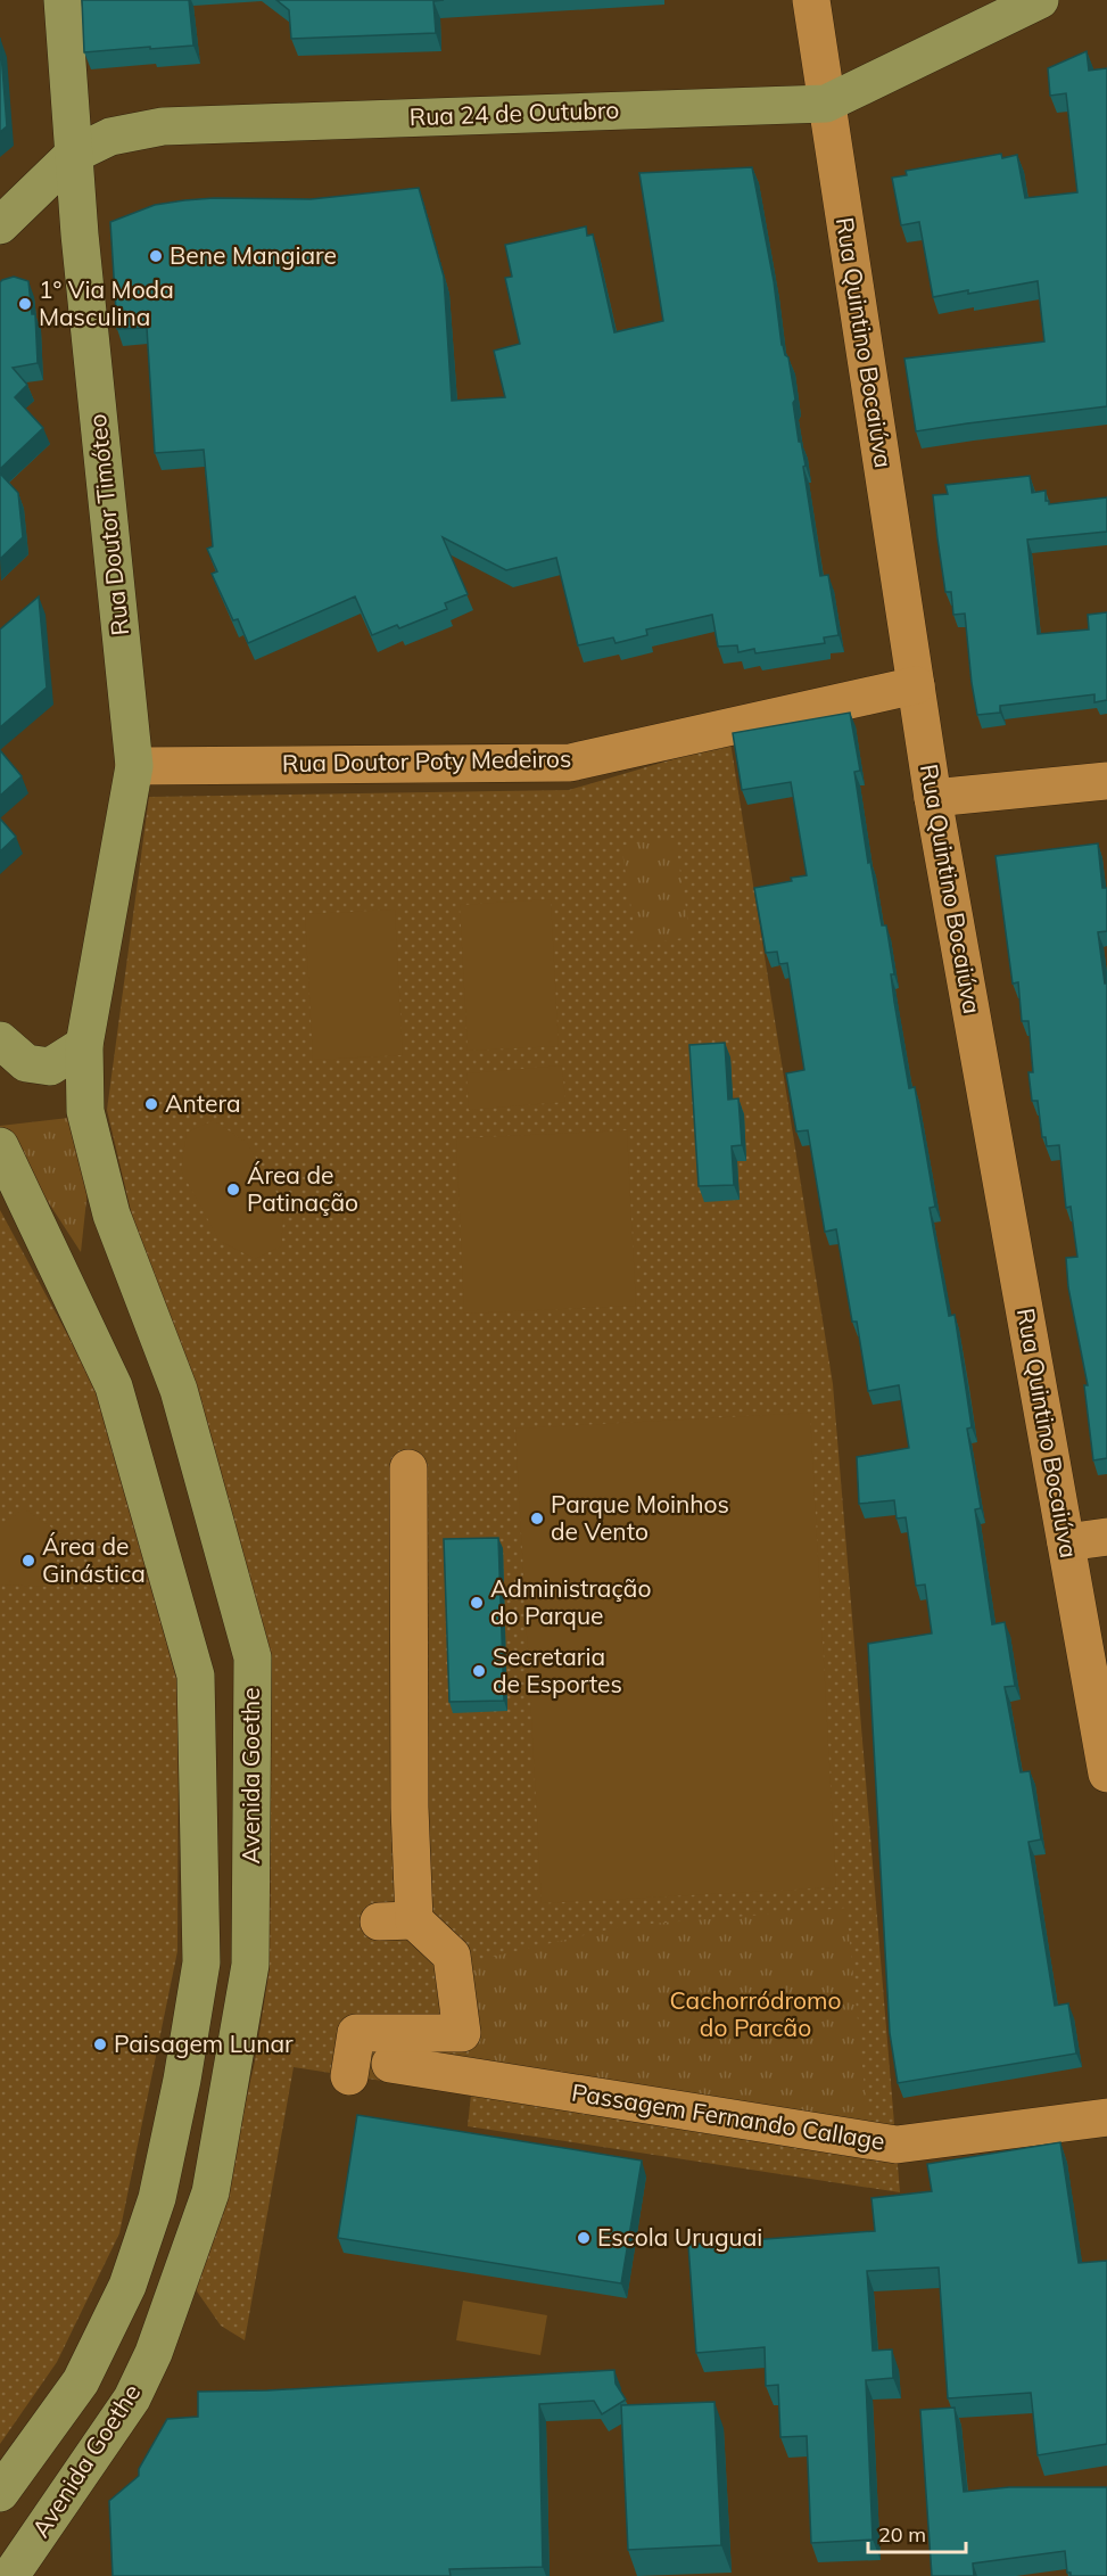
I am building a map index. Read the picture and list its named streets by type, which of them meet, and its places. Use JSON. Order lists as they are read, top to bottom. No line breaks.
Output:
{"streets":{"main road":["Rua 24 de Outubro","Rua Doutor Timóteo","Avenida Goethe"],"street":["Rua Quintino Bocaiúva","Rua Doutor Poty Medeiros","Passagem Fernando Callage"]},"crossings":[["Rua 24 de Outubro","Rua Quintino Bocaiúva"],["Rua 24 de Outubro","Rua Doutor Timóteo"],["Rua Quintino Bocaiúva","Rua Doutor Poty Medeiros"],["Rua Doutor Timóteo","Rua Doutor Poty Medeiros"],["Rua Doutor Timóteo","Avenida Goethe"]],"parks":["Cachorródromo do Parcão"],"places":["Bene Mangiare","1° Via Moda Masculina","Antera","Área de Patinação","Parque Moinhos de Vento","Área de Ginástica","Administração do Parque","Secretaria de Esportes","Paisagem Lunar","Escola Uruguai"],"scale_bar":"20 m"}
